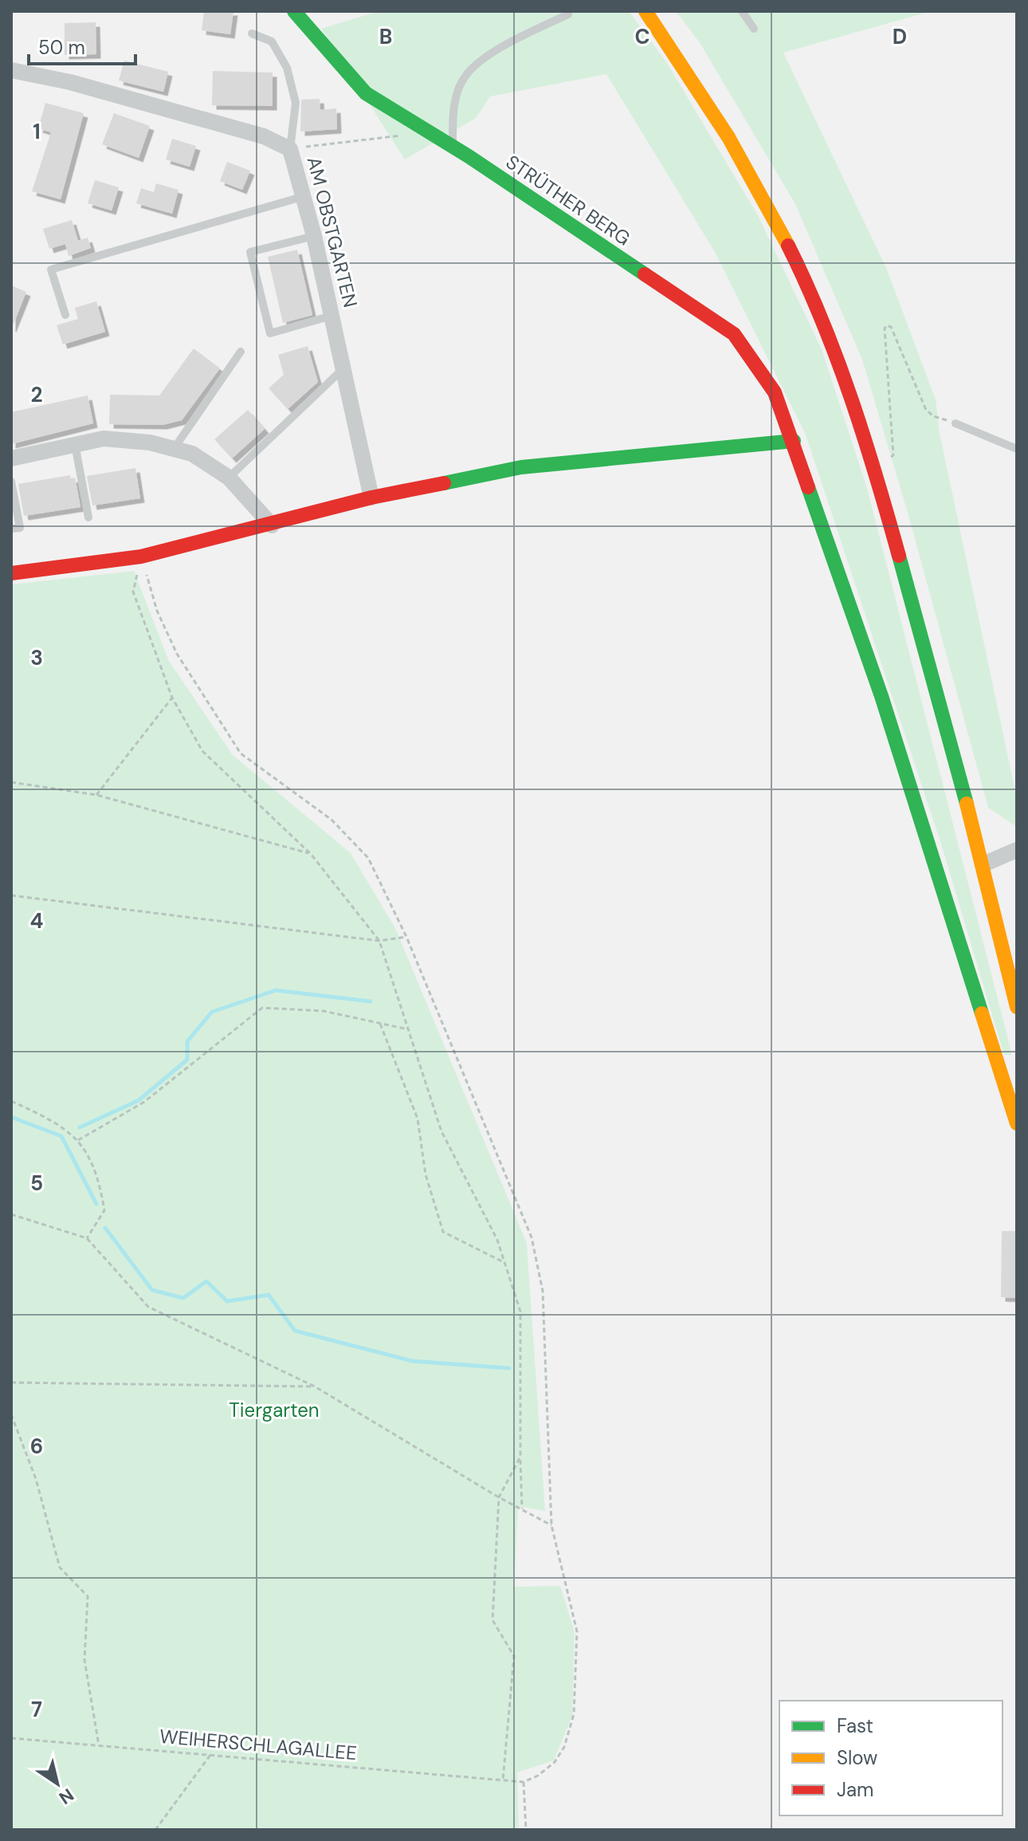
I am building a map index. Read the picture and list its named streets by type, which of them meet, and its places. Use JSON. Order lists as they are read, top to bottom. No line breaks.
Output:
{"streets":{"street":["STRÜTHER BERG","AM OBSTGARTEN"],"path":["WEIHERSCHLAGALLEE"]},"parks":["Tiergarten"],"legend":["Fast","Slow","Jam"],"scale_bar":"50 m","north":"bottom right","grid":{"columns":["B","C","D"],"rows":["1","2","3","4","5","6","7"]}}
